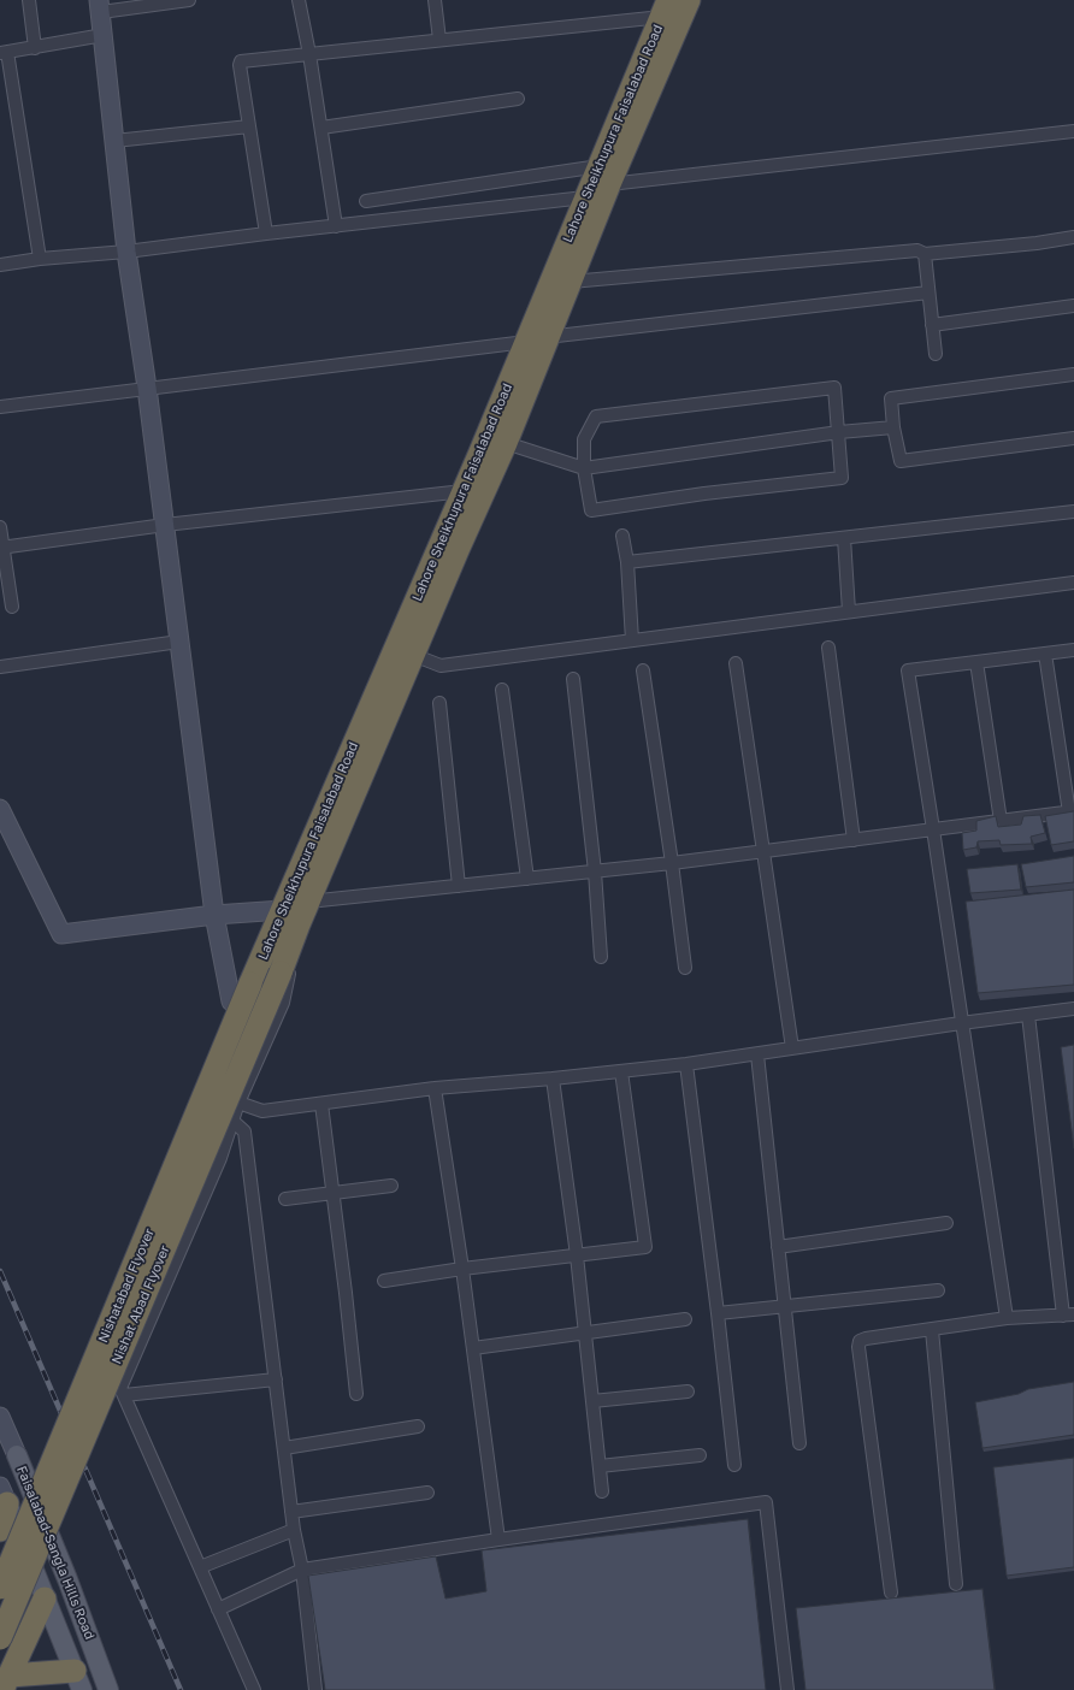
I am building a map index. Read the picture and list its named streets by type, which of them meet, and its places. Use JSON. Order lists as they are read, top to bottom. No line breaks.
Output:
{"streets":{"highway":["Lahore Sheikhupura Faisalabad Road","Nishatabad Flyover","Nishat Abad Flyover"],"main road":["Faisalabad-Sangla Hills Road"]},"crossings":[["Lahore Sheikhupura Faisalabad Road","Nishatabad Flyover"],["Lahore Sheikhupura Faisalabad Road","Nishat Abad Flyover"]]}
